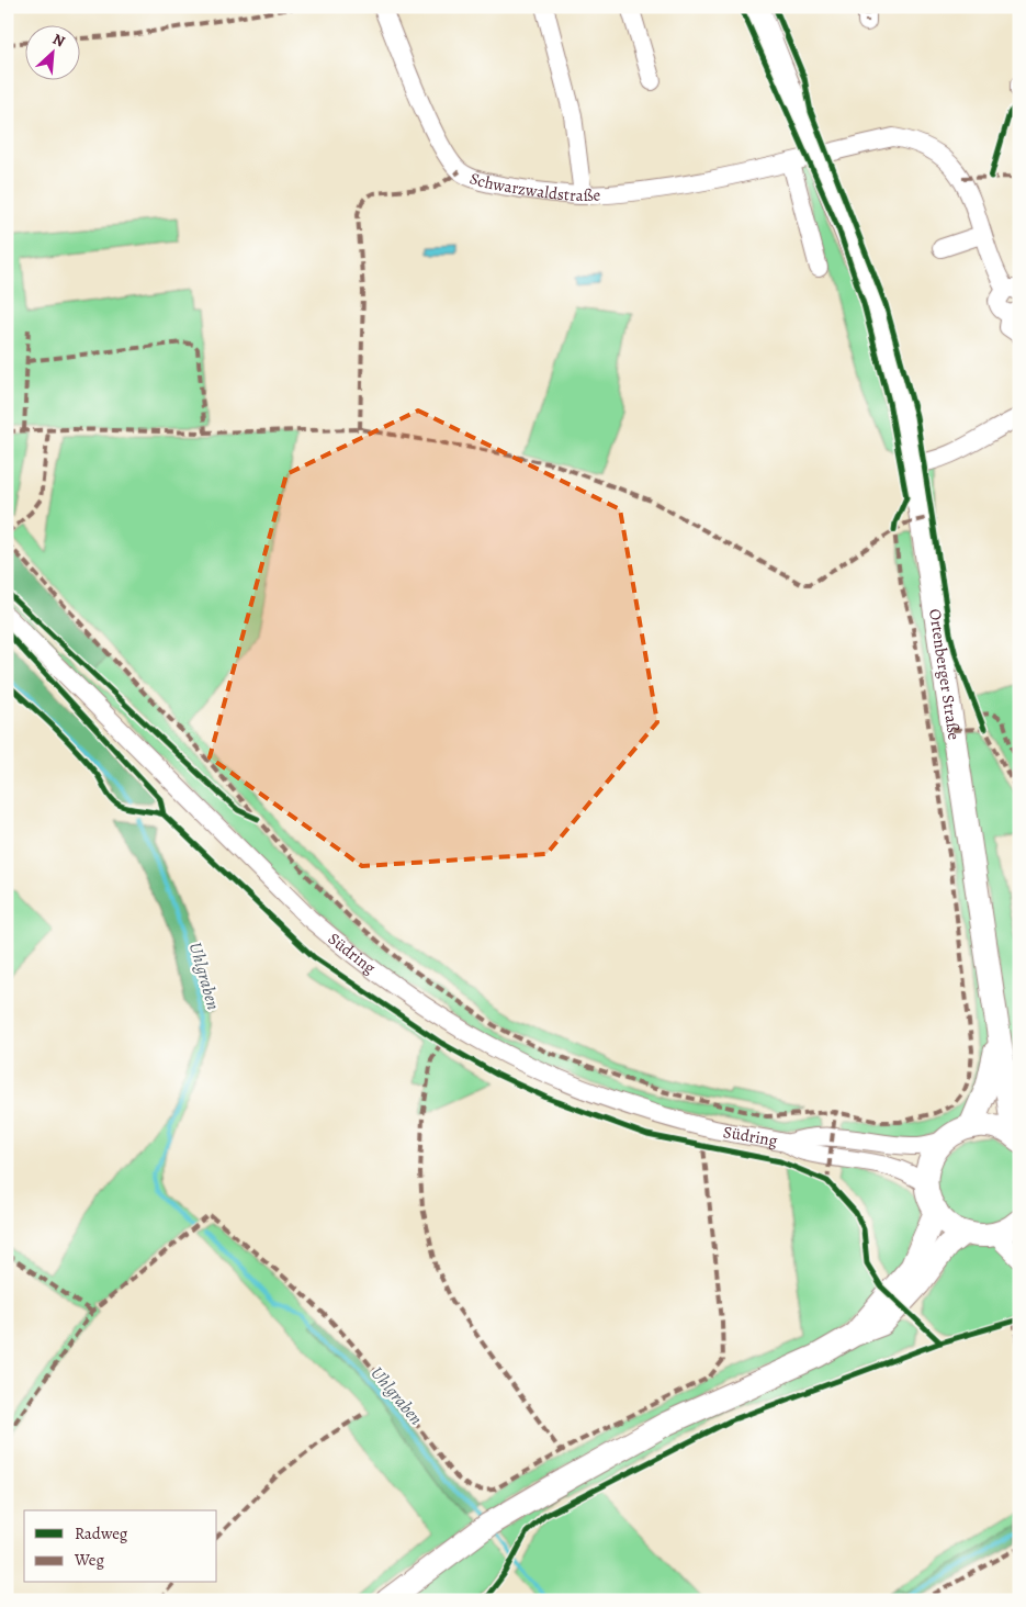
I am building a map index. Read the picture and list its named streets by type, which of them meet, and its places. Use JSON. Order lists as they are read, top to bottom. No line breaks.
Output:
{"streets":{"main road":["Ortenberger Straße"],"street":["Schwarzwaldstraße","Südring"]},"crossings":[["Schwarzwaldstraße","Ortenberger Straße"]],"water":["Uhlgraben"],"legend":["Radweg","Weg"],"north":"top right"}
